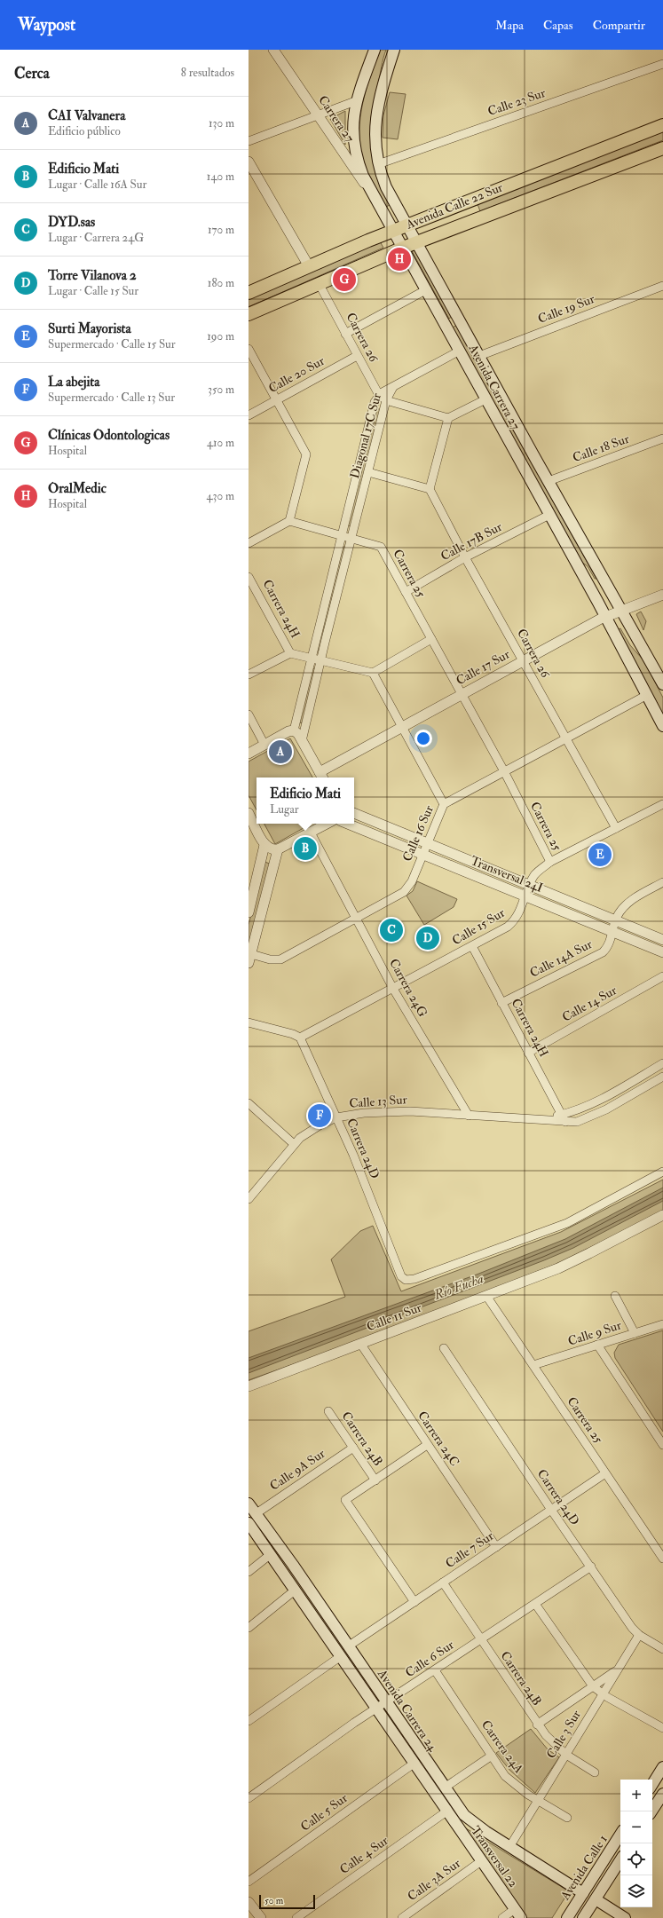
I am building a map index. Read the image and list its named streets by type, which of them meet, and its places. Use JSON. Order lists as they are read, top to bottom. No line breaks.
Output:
{"streets":{"main road":["Avenida Calle 22 Sur","Avenida Carrera 27","Avenida Carrera 24","Transversal 22","Avenida Calle 1"],"street":["Calle 23 Sur","Carrera 27","Calle 19 Sur","Carrera 26","Calle 20 Sur","Diagonal 17C Sur","Calle 18 Sur","Calle 17B Sur","Carrera 25","Carrera 24H","Calle 17 Sur","Calle 16 Sur","Transversal 24I","Calle 15 Sur","Calle 14A Sur","Carrera 24G","Calle 14 Sur","Calle 13 Sur","Carrera 24D","Calle 11 Sur","Calle 9 Sur","Carrera 24B","Carrera 24C","Calle 9A Sur","Calle 7 Sur","Calle 6 Sur","Calle 3 Sur","Carrera 24A","Calle 5 Sur","Calle 4 Sur","Calle 3A Sur"]},"crossings":[["Calle 23 Sur","Avenida Carrera 27"],["Carrera 27","Avenida Carrera 27"],["Avenida Calle 22 Sur","Carrera 26"],["Avenida Calle 22 Sur","Avenida Carrera 27"],["Calle 19 Sur","Avenida Carrera 27"],["Carrera 26","Calle 20 Sur"],["Carrera 26","Diagonal 17C Sur"],["Carrera 26","Calle 17B Sur"],["Carrera 26","Calle 17 Sur"],["Carrera 26","Calle 16 Sur"],["Carrera 26","Calle 15 Sur"],["Avenida Carrera 27","Calle 18 Sur"],["Avenida Carrera 27","Calle 17B Sur"],["Avenida Carrera 27","Calle 17 Sur"],["Avenida Carrera 27","Calle 16 Sur"],["Diagonal 17C Sur","Carrera 25"],["Calle 17B Sur","Carrera 25"],["Carrera 25","Calle 17 Sur"],["Carrera 25","Calle 16 Sur"],["Carrera 25","Calle 15 Sur"],["Carrera 25","Calle 11 Sur"],["Carrera 25","Calle 9 Sur"],["Carrera 25","Calle 7 Sur"],["Carrera 24H","Calle 15 Sur"],["Carrera 24H","Calle 14A Sur"],["Carrera 24H","Calle 14 Sur"],["Carrera 24H","Calle 13 Sur"],["Calle 16 Sur","Transversal 24I"],["Calle 16 Sur","Carrera 24G"],["Transversal 24I","Calle 15 Sur"],["Transversal 24I","Calle 14A Sur"],["Calle 15 Sur","Carrera 24G"],["Calle 15 Sur","Carrera 24D"],["Carrera 24G","Calle 13 Sur"],["Calle 13 Sur","Carrera 24D"],["Carrera 24D","Calle 7 Sur"],["Carrera 24D","Calle 6 Sur"],["Carrera 24D","Calle 3 Sur"],["Calle 11 Sur","Carrera 24C"],["Carrera 24B","Calle 9A Sur"],["Carrera 24B","Calle 7 Sur"],["Carrera 24B","Calle 6 Sur"],["Carrera 24B","Calle 3 Sur"],["Carrera 24C","Calle 7 Sur"],["Calle 9A Sur","Avenida Carrera 24"],["Calle 7 Sur","Avenida Carrera 24"],["Calle 6 Sur","Avenida Carrera 24"],["Calle 6 Sur","Carrera 24A"],["Avenida Carrera 24","Calle 3 Sur"],["Avenida Carrera 24","Calle 5 Sur"],["Avenida Carrera 24","Calle 4 Sur"],["Avenida Carrera 24","Transversal 22"],["Avenida Carrera 24","Avenida Calle 1"],["Calle 3 Sur","Carrera 24A"],["Calle 4 Sur","Transversal 22"],["Transversal 22","Calle 3A Sur"]],"water":["Río Fucha"],"scale_bar":"50 m","page":{"header":"Waypost","nav":["Mapa","Capas","Compartir"],"heading":["Cerca","8 resultados"],"list":[{"mark":"A","name":"CAI Valvanera","note":"Edificio público","value":"130 m"},{"mark":"B","name":"Edificio Mati","note":"Lugar · Calle 16A Sur","value":"140 m"},{"mark":"C","name":"DYD.sas","note":"Lugar · Carrera 24G","value":"170 m"},{"mark":"D","name":"Torre Vilanova 2","note":"Lugar · Calle 15 Sur","value":"180 m"},{"mark":"E","name":"Surti Mayorista","note":"Supermercado · Calle 15 Sur","value":"190 m"},{"mark":"F","name":"La abejita","note":"Supermercado · Calle 13 Sur","value":"350 m"},{"mark":"G","name":"Clínicas Odontologicas","note":"Hospital","value":"410 m"},{"mark":"H","name":"OralMedic","note":"Hospital","value":"430 m"}],"pins":["H","G","A","B","E","C","D","F"],"popup":["Edificio Mati","Lugar"],"map_buttons":["+","−"],"scale":"50 m"}}
